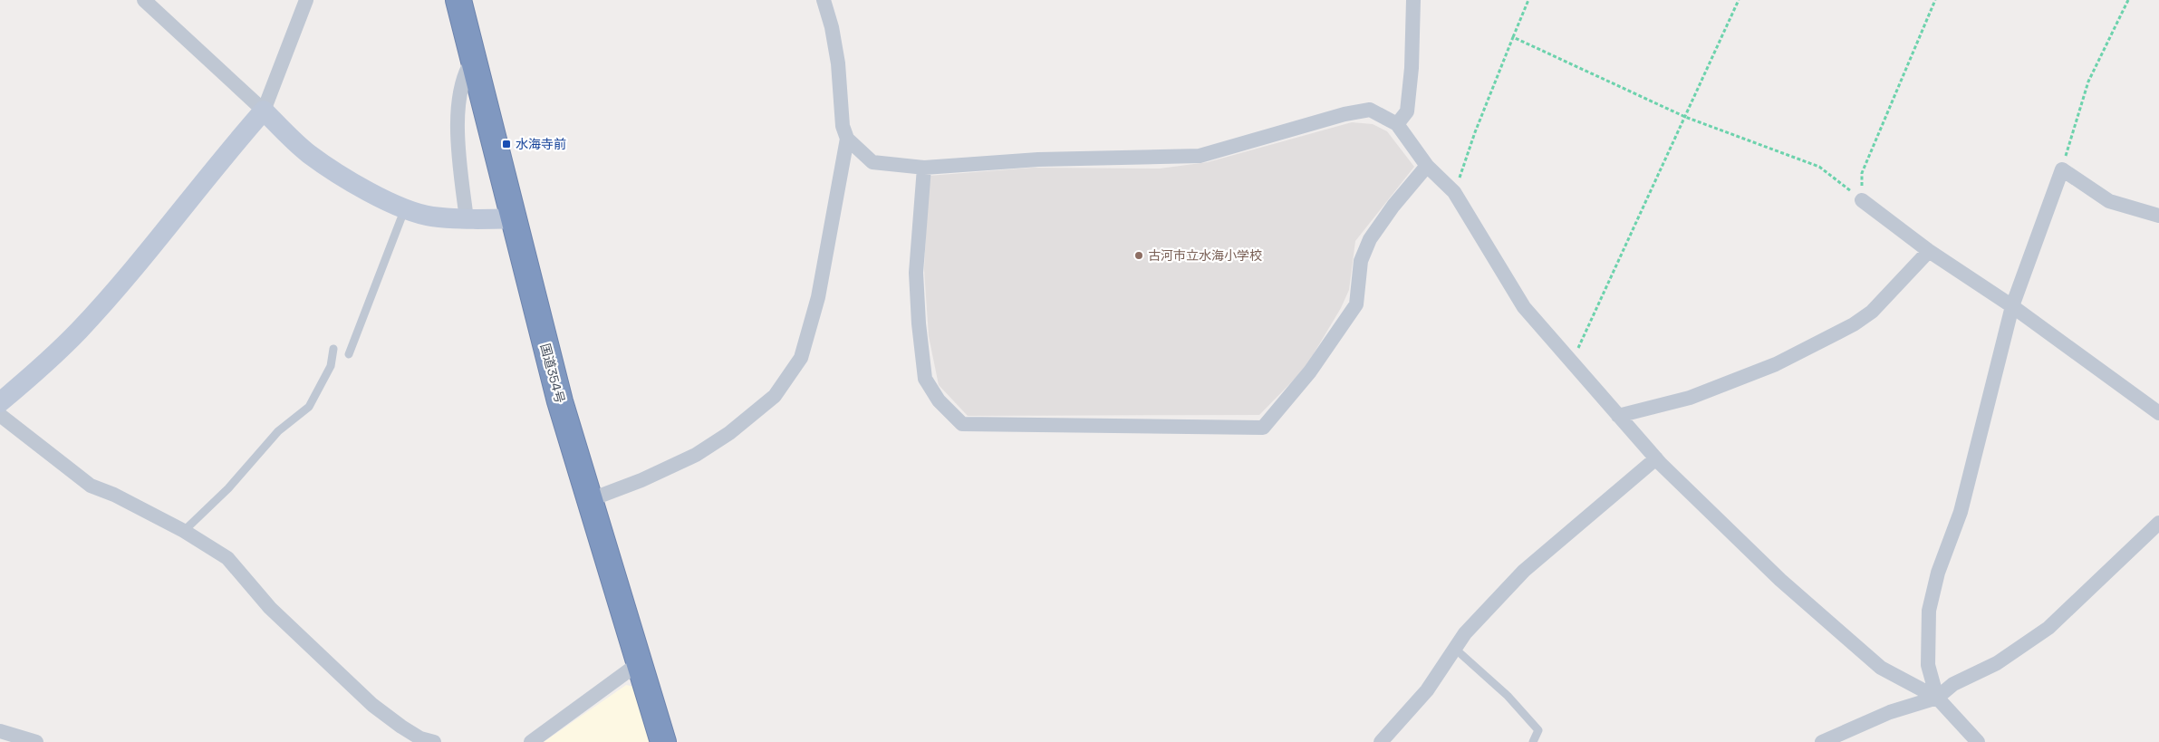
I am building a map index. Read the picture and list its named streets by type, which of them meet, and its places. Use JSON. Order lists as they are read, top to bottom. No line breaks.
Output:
{"streets":{"highway":["国道354号"]},"places":{"transit":["水海寺前"],"other":["古河市立水海小学校"]}}
